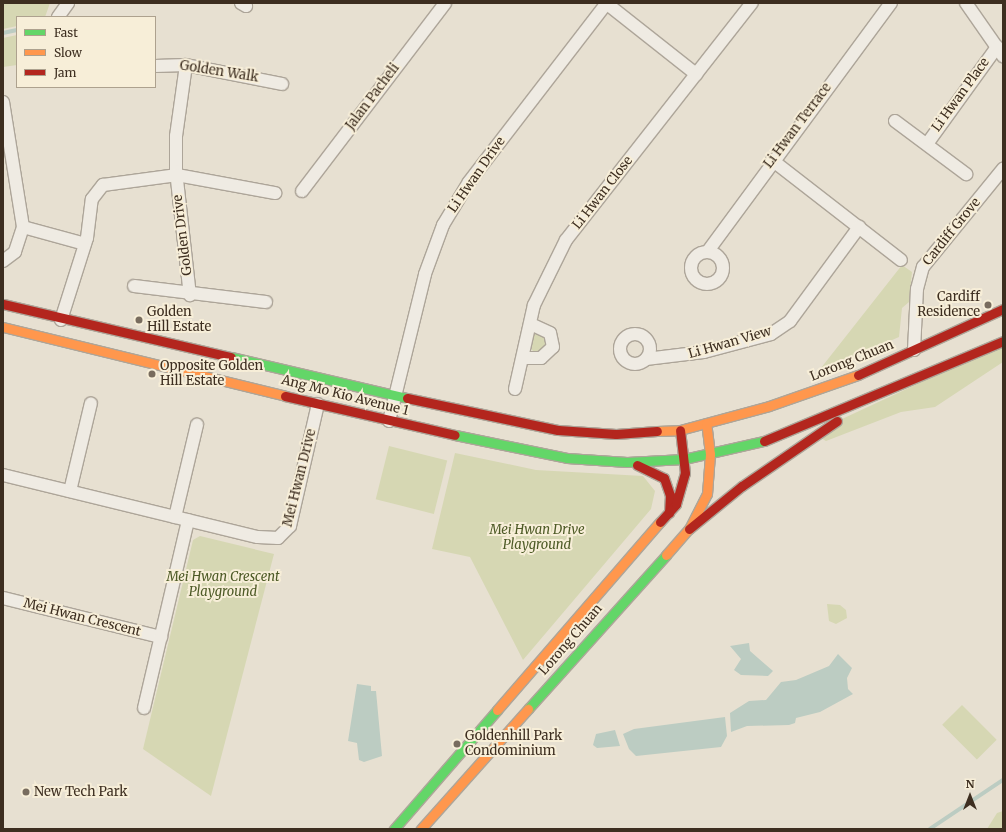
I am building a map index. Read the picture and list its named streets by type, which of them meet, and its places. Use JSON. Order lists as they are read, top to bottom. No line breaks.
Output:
{"streets":{"main road":["Lorong Chuan","Ang Mo Kio Avenue 1"],"street":["Golden Walk","Li Hwan Place","Jalan Pacheli","Li Hwan Terrace","Li Hwan Drive","Li Hwan Close","Cardiff Grove","Golden Drive","Li Hwan View","Mei Hwan Drive","Mei Hwan Crescent"]},"crossings":[["Golden Walk","Golden Drive"],["Li Hwan Drive","Ang Mo Kio Avenue 1"],["Cardiff Grove","Lorong Chuan"],["Golden Drive","Ang Mo Kio Avenue 1"],["Lorong Chuan","Ang Mo Kio Avenue 1"],["Ang Mo Kio Avenue 1","Mei Hwan Drive"]],"parks":["Mei Hwan Drive Playground","Mei Hwan Crescent Playground"],"places":["Cardiff Residence","Golden Hill Estate","Opposite Golden Hill Estate","Goldenhill Park Condominium","New Tech Park"],"legend":["Fast","Slow","Jam"],"north":"top"}
